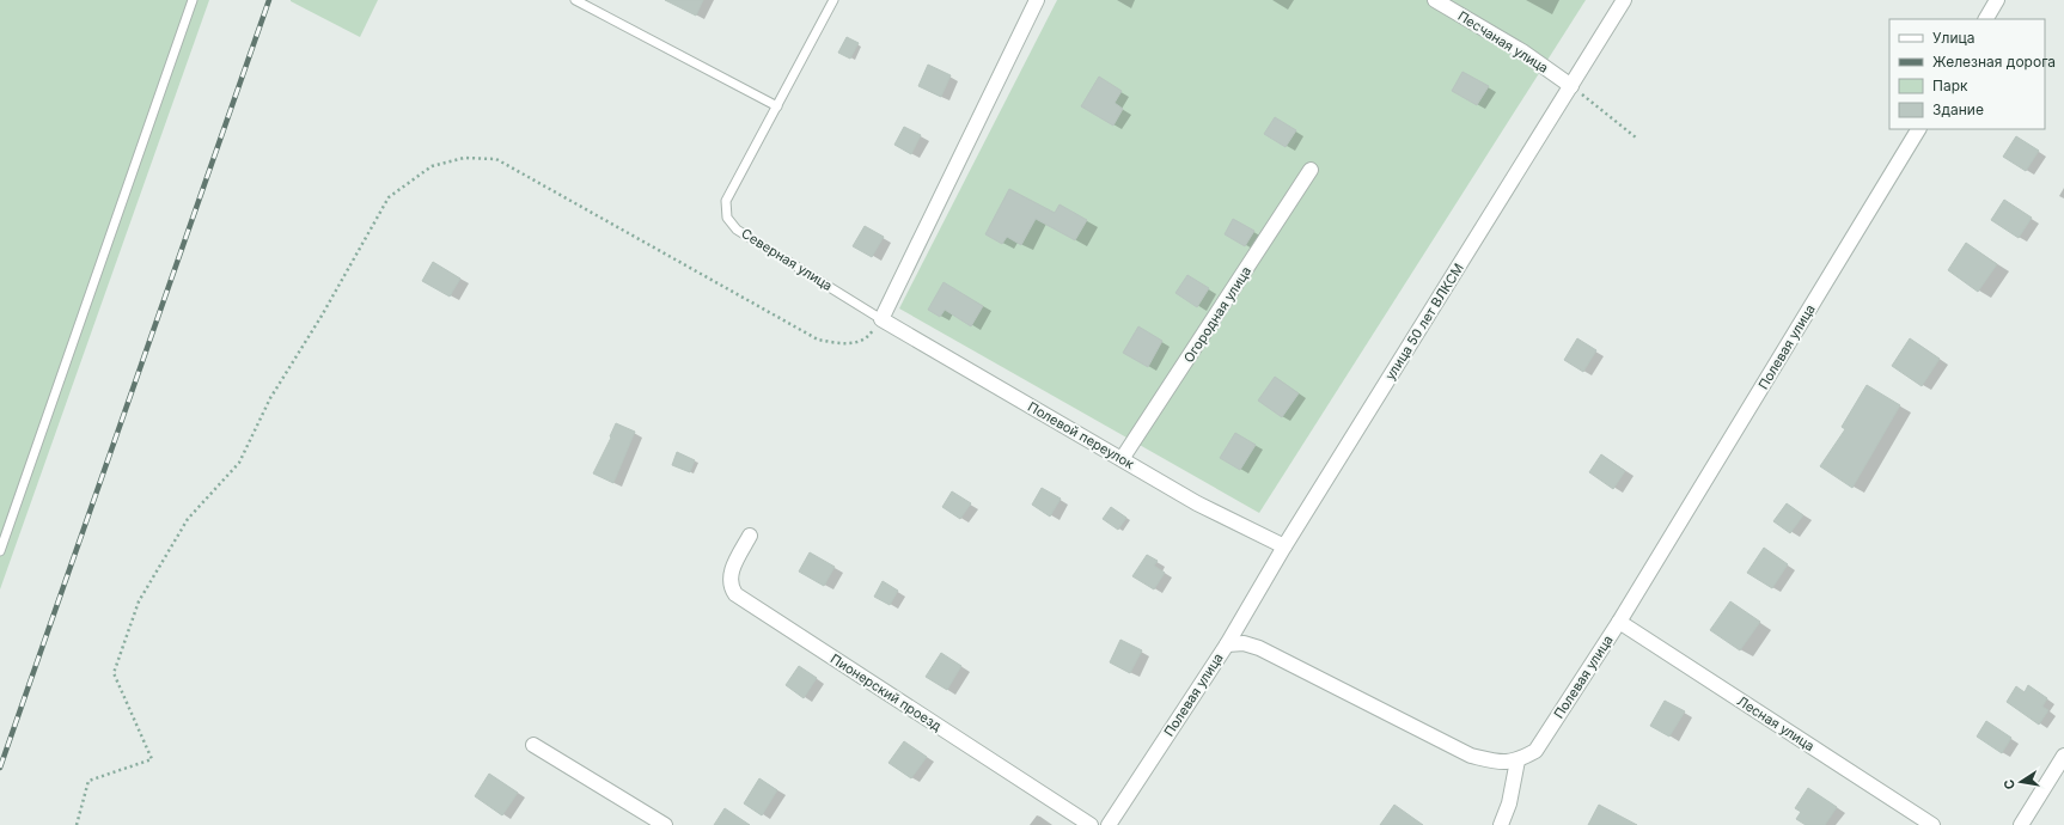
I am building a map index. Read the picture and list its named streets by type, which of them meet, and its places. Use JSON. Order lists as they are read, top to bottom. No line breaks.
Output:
{"streets":{"street":["Песчаная улица","Огородная улица","улица 50 лет ВЛКСМ","Полевая улица","Полевой переулок","Пионерский проезд","Лесная улица"],"lane":["Северная улица"]},"crossings":[["Песчаная улица","улица 50 лет ВЛКСМ"],["Северная улица","Полевой переулок"],["Огородная улица","Полевой переулок"],["улица 50 лет ВЛКСМ","Полевая улица"],["улица 50 лет ВЛКСМ","Полевой переулок"],["Полевая улица","Лесная улица"]],"legend":["Улица","Железная дорога","Парк","Здание"],"north":"left"}
